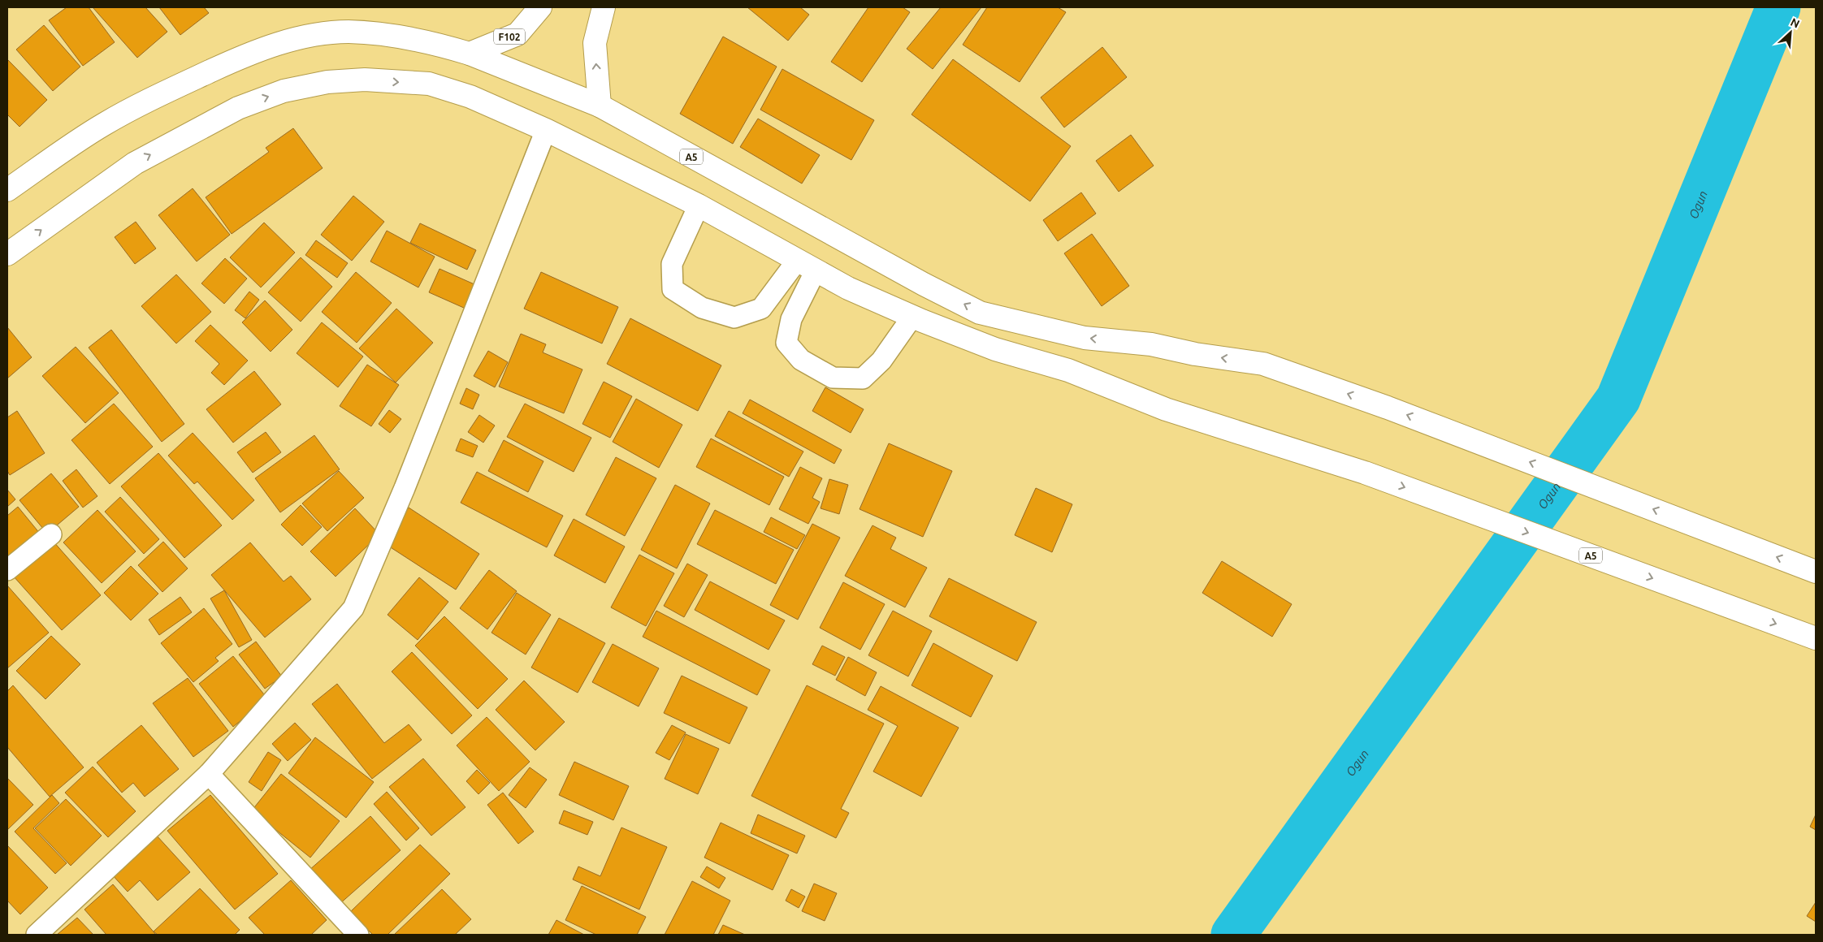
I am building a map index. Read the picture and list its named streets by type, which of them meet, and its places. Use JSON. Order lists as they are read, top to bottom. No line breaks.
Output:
{"streets":{"main road":["F102","A5"]},"crossings":[["F102","A5"]],"water":["Ogun"],"north":"top right"}
